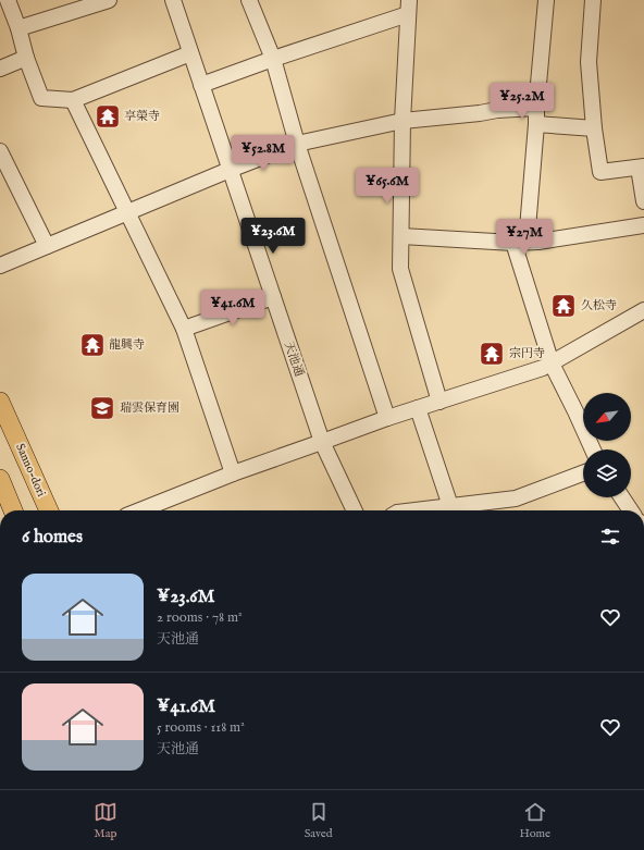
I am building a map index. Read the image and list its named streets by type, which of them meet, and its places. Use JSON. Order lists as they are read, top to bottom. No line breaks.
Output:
{"streets":{"main road":["Sanno-dori"],"street":["天池通"]},"places":{"temple":["享榮寺","久松寺","龍興寺","宗円寺"],"school or university":["瑞雲保育園"]},"north":"bottom left","page":{"price":["¥25.2M","¥52.8M","¥65.6M","¥23.6M","¥27M","¥41.6M"],"heading":"6 homes","list":[{"name":"¥23.6M","note":"2 rooms · 78 m² · 天池通"},{"name":"¥41.6M","note":"5 rooms · 118 m² · 天池通"}],"tabs":["Map","Saved","Home"]}}
